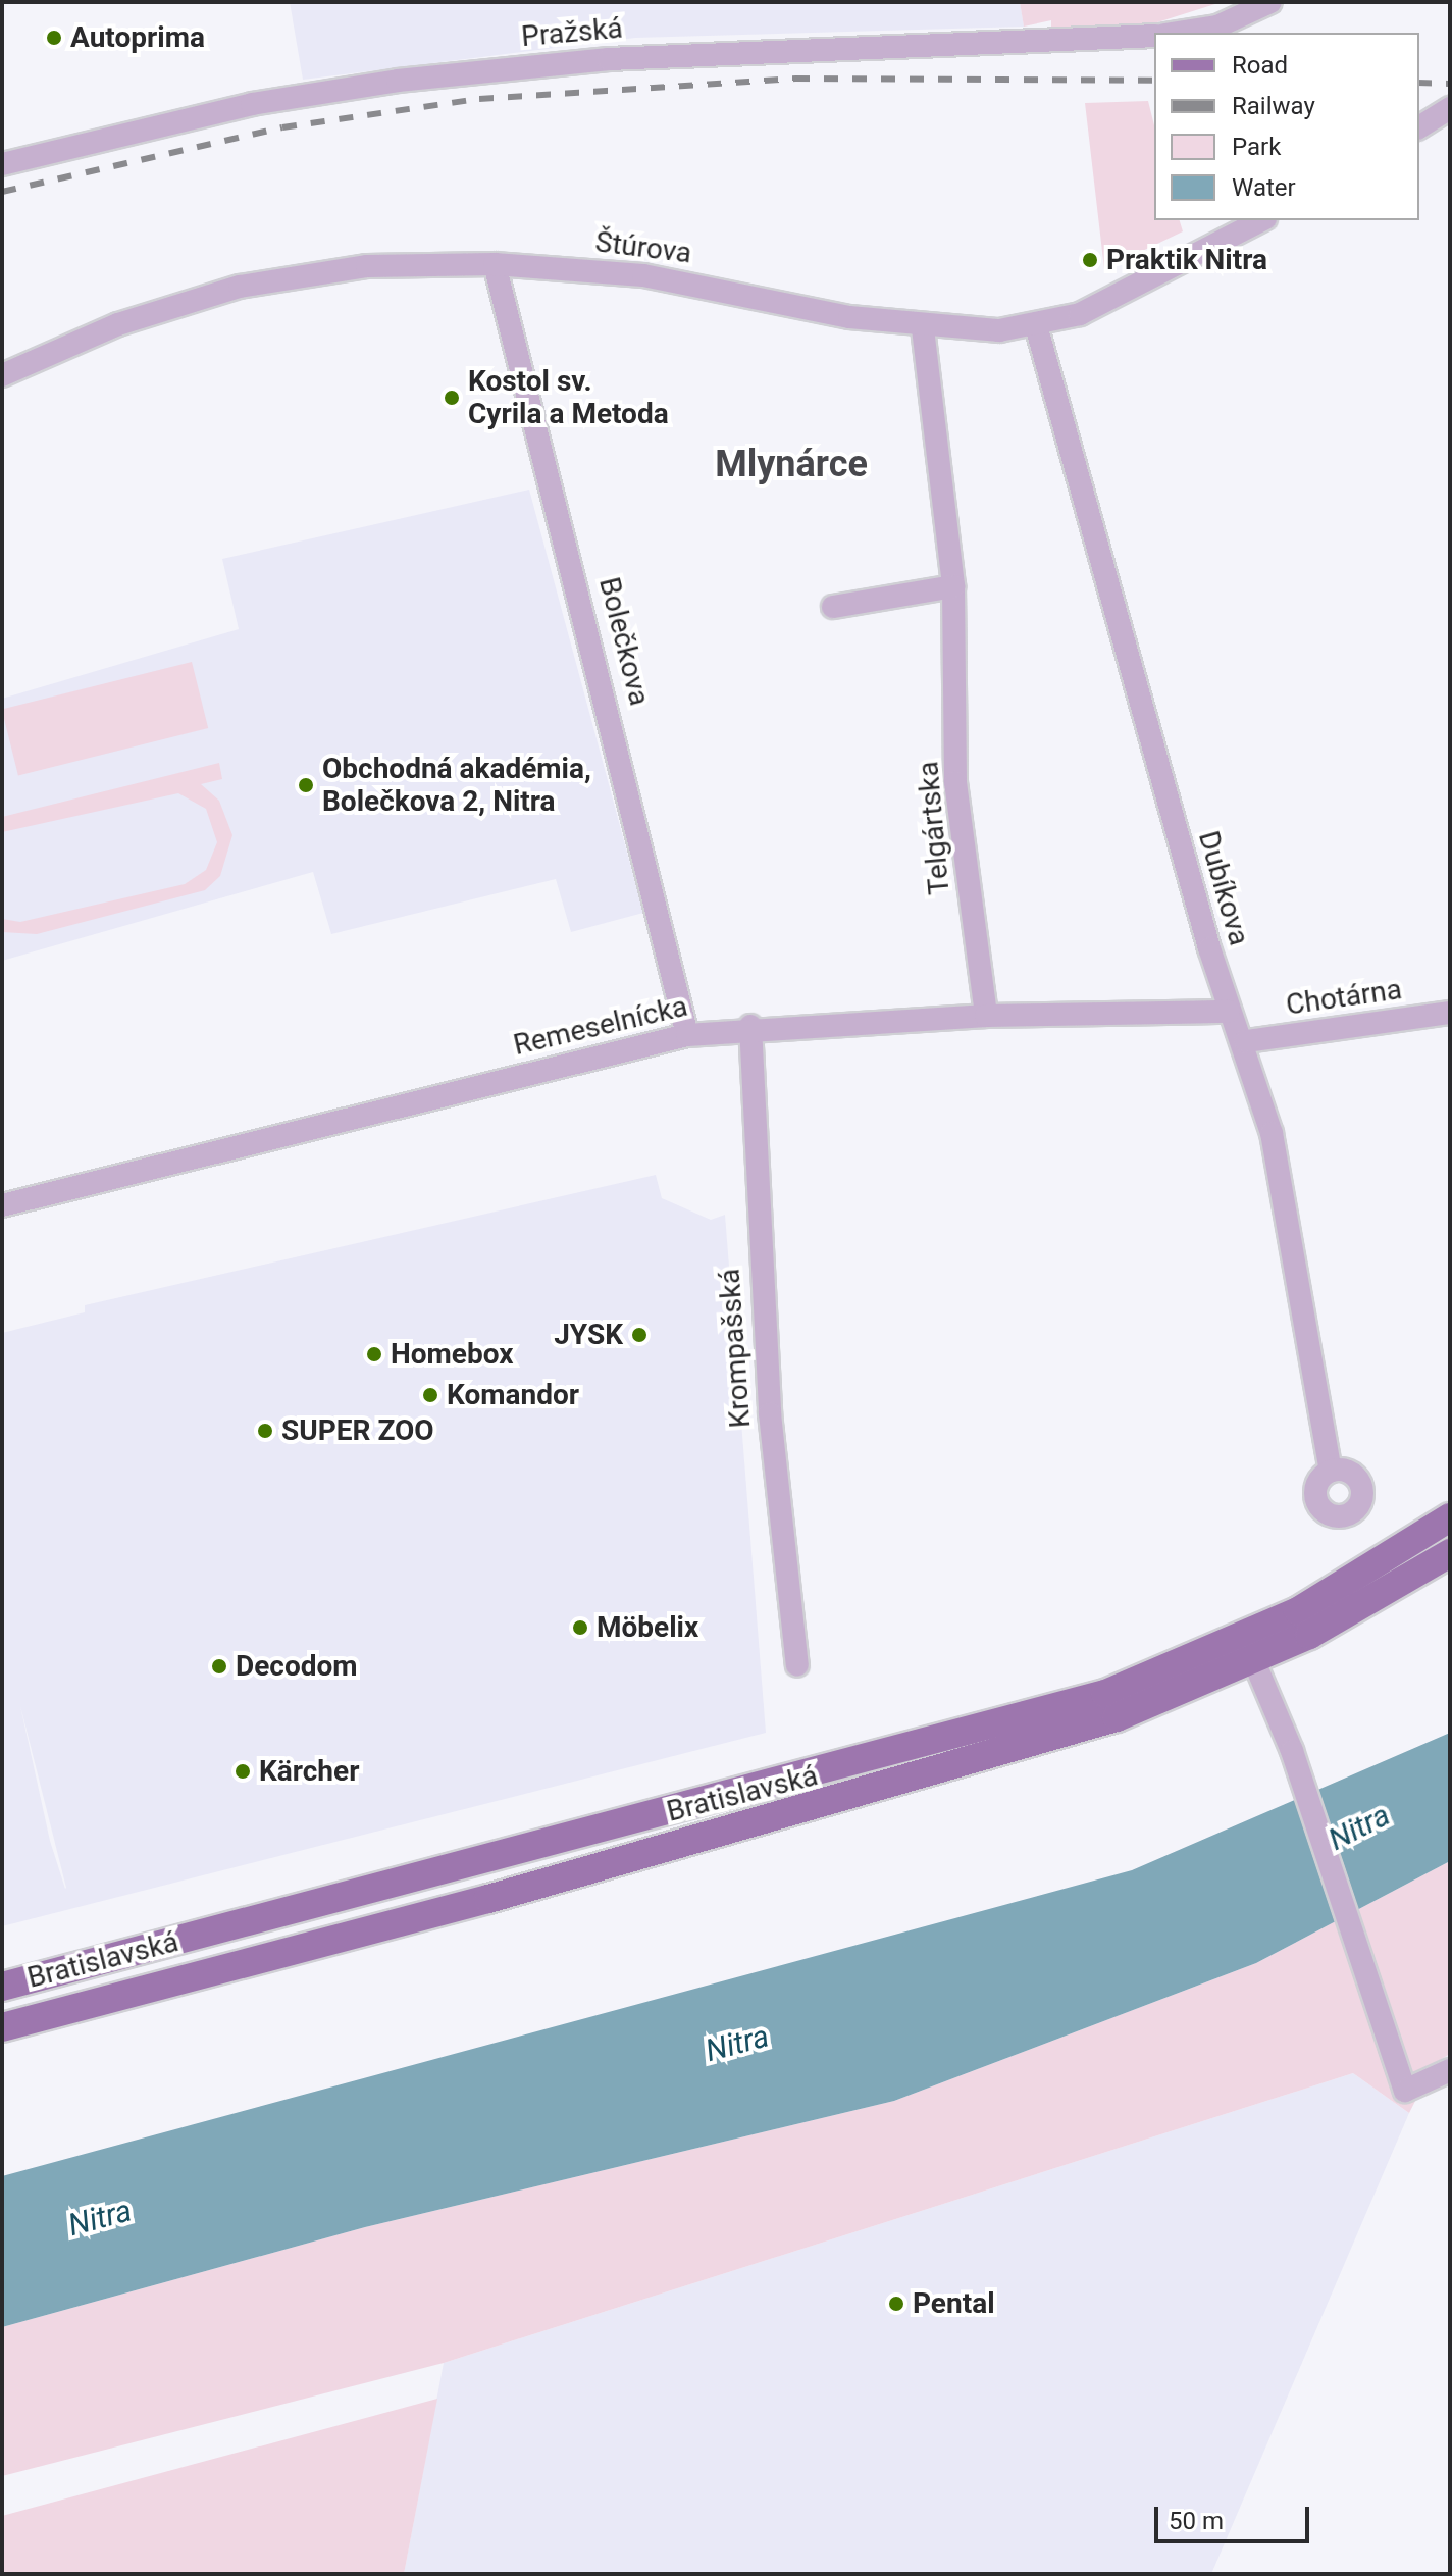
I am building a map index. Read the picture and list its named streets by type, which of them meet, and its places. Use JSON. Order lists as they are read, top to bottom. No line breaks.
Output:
{"streets":{"main road":["Bratislavská"],"street":["Pražská","Štúrova","Bolečkova","Telgártska","Dubíkova","Chotárna","Remeselnícka","Krompašská"]},"crossings":[["Štúrova","Bolečkova"],["Štúrova","Telgártska"],["Štúrova","Dubíkova"],["Bolečkova","Remeselnícka"],["Telgártska","Remeselnícka"],["Dubíkova","Chotárna"],["Dubíkova","Remeselnícka"],["Remeselnícka","Krompašská"]],"districts":["Mlynárce"],"water":["Nitra"],"places":["Autoprima","Praktik Nitra","Kostol sv. Cyrila a Metoda","Obchodná akadémia, Bolečkova 2, Nitra","JYSK","Homebox","Komandor","SUPER ZOO","Möbelix","Decodom","Kärcher","Pental"],"legend":["Road","Railway","Park","Water"],"scale_bar":"50 m"}
